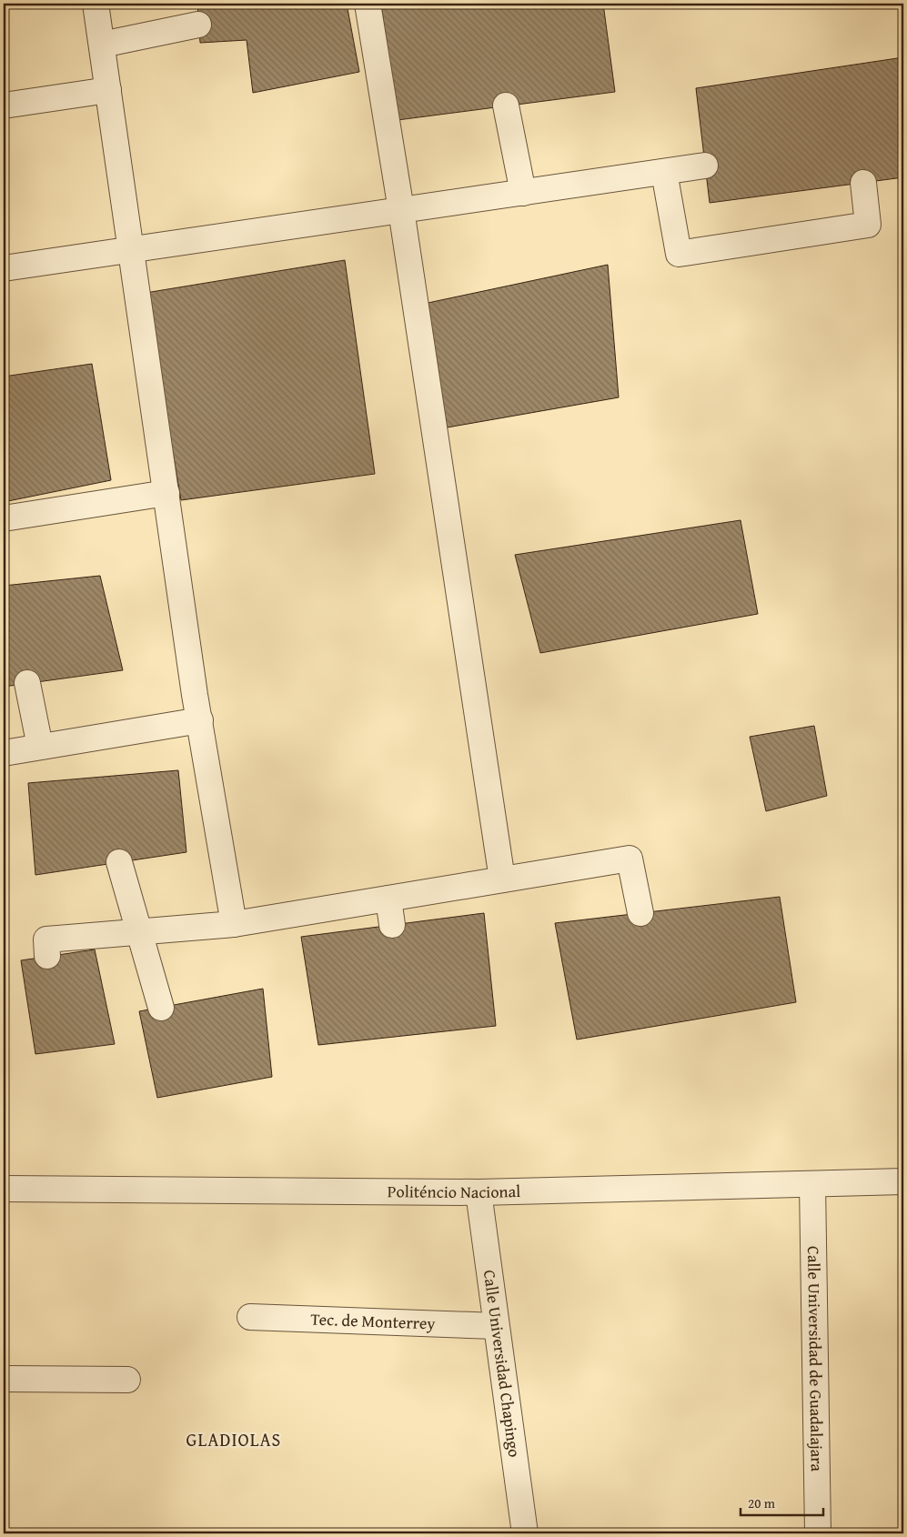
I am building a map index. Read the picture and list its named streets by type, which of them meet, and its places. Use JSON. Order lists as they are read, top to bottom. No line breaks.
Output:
{"streets":{"street":["Politéncio Nacional","Tec. de Monterrey","Calle Universidad de Guadalajara","Calle Universidad Chapingo"]},"crossings":[["Politéncio Nacional","Calle Universidad de Guadalajara"],["Politéncio Nacional","Calle Universidad Chapingo"],["Tec. de Monterrey","Calle Universidad Chapingo"]],"districts":["GLADIOLAS"],"scale_bar":"20 m"}
